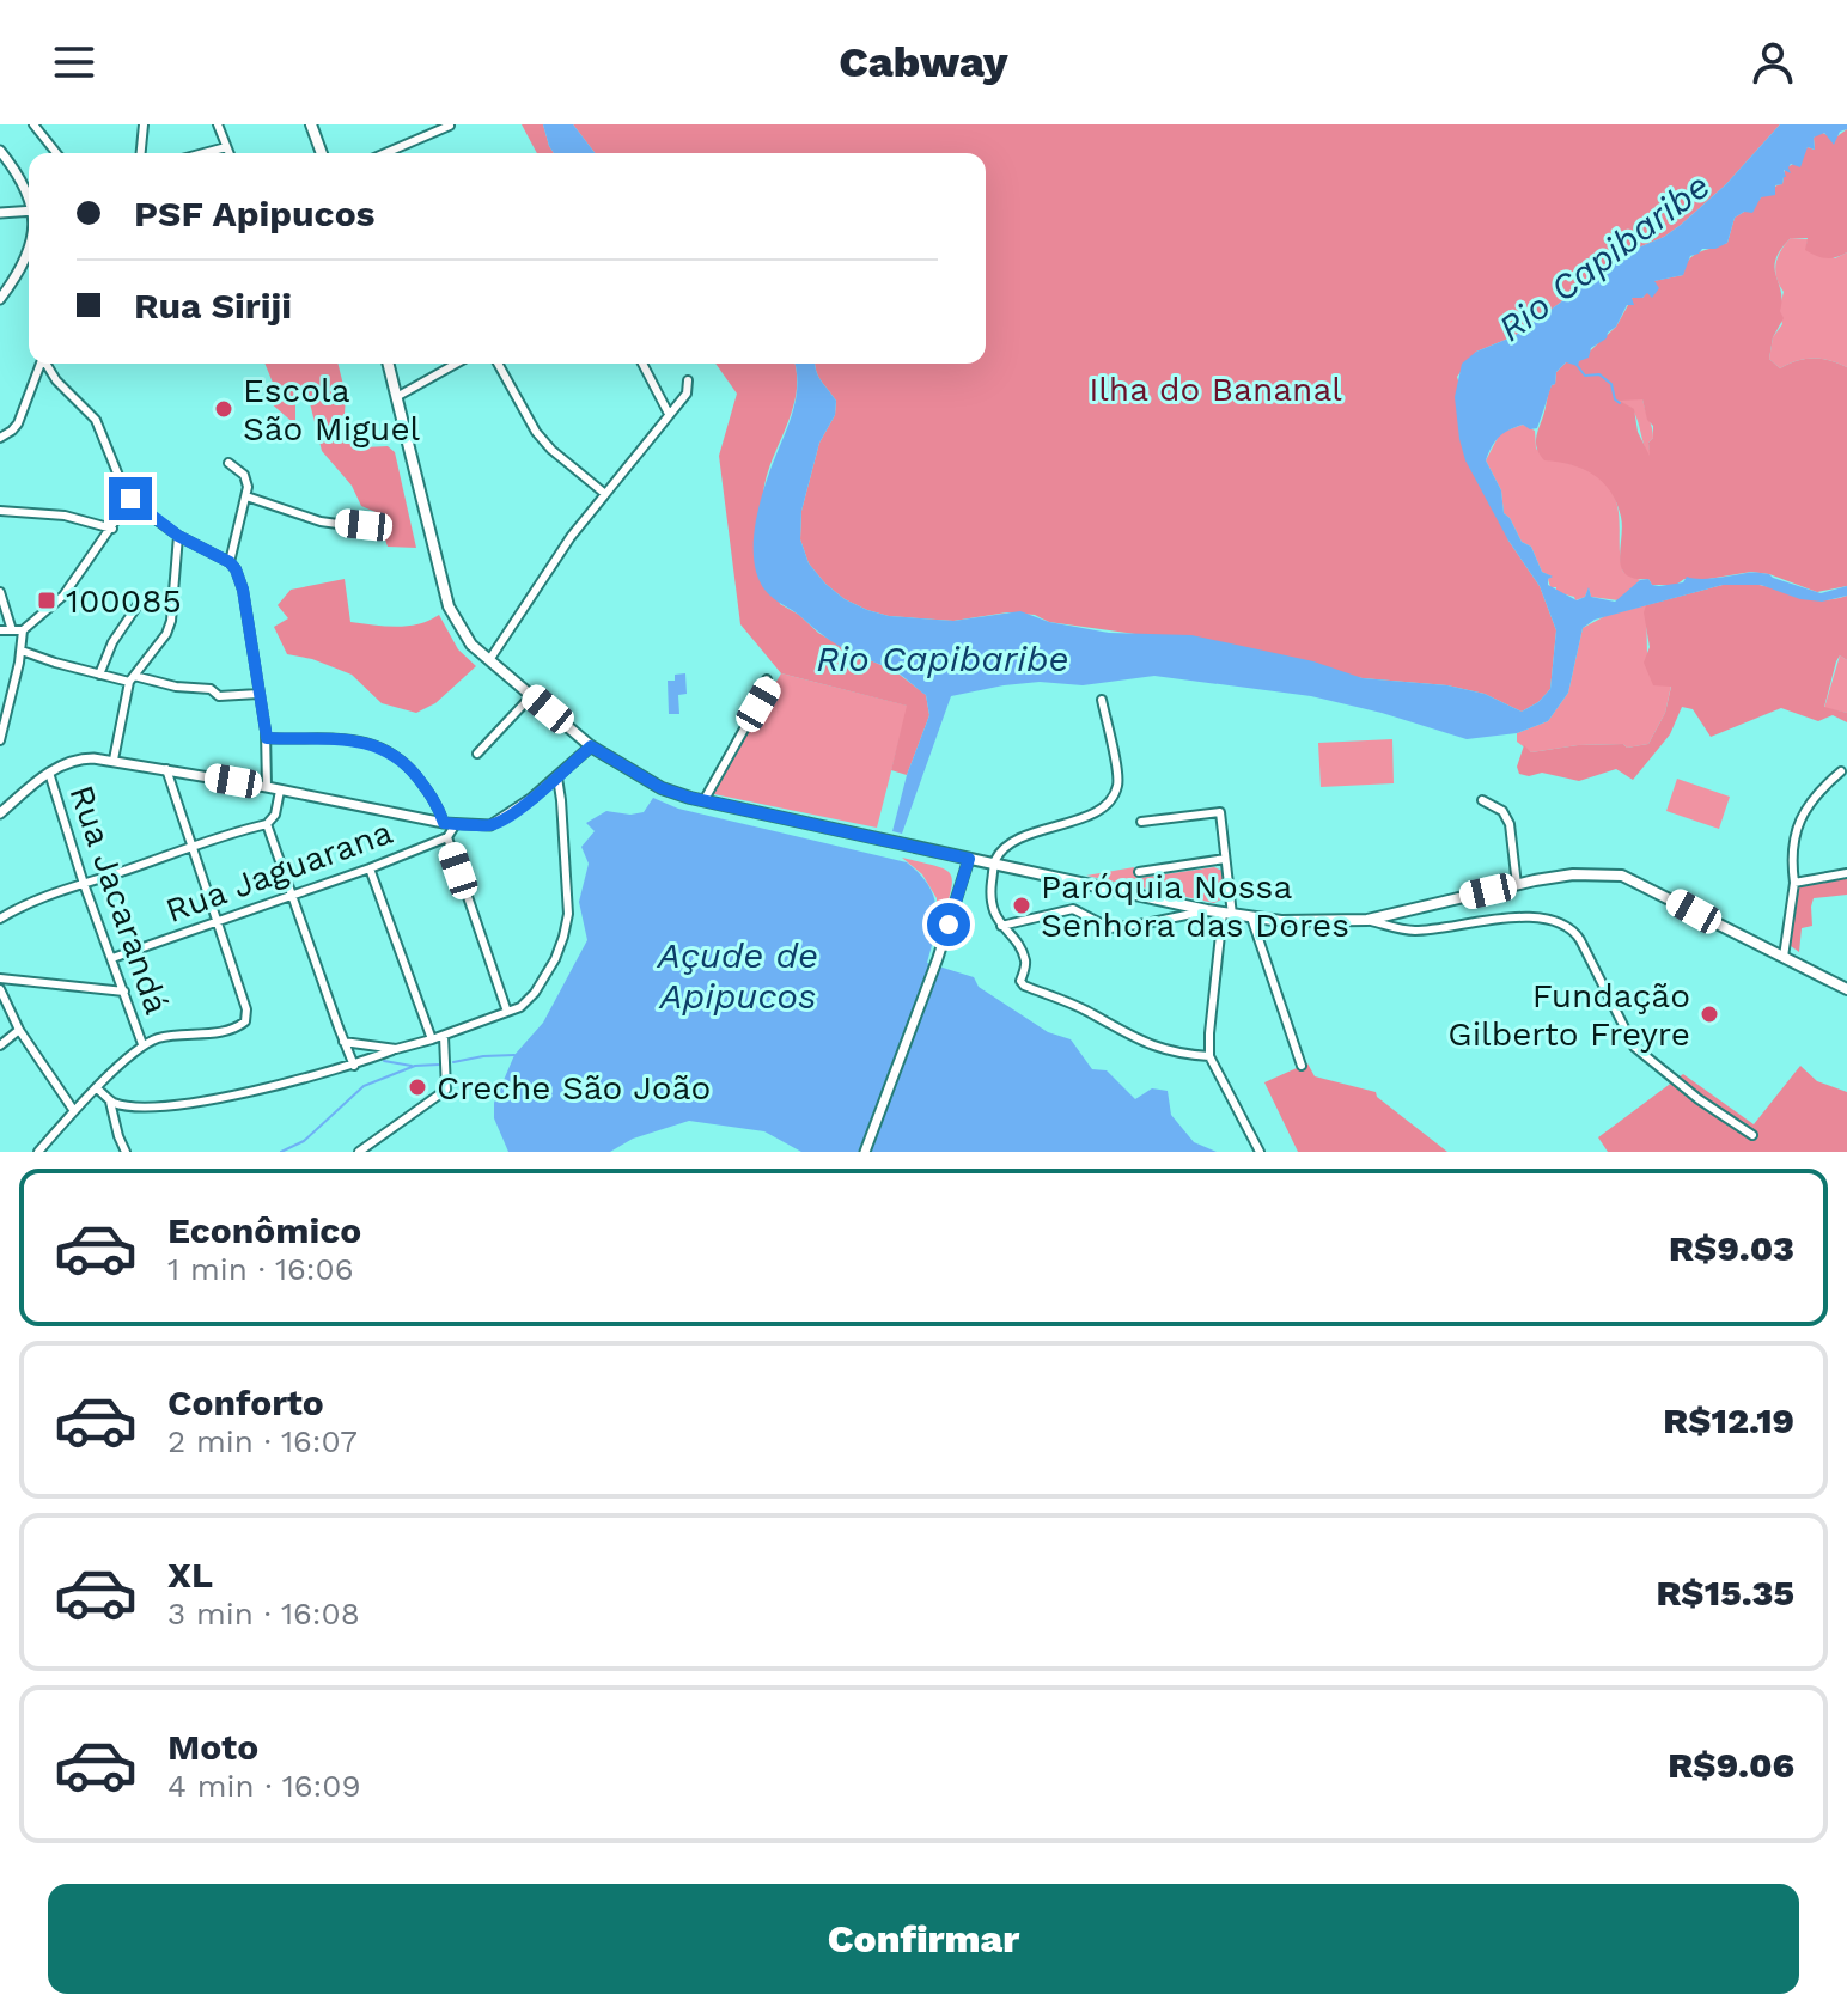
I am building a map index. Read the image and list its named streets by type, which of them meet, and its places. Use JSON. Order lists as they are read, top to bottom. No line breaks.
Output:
{"streets":{"street":["Rua Jaguarana","Rua Jacarandá"]},"crossings":[["Rua Jaguarana","Rua Jacarandá"]],"water":["Rio Capibaribe","Açude de Apipucos"],"parks":["Ilha do Bananal"],"places":{"other":["Escola São Miguel","Paróquia Nossa Senhora das Dores","Fundação Gilberto Freyre","Creche São João"],"transit":["100085"]},"page":{"header":"Cabway","banner":["PSF Apipucos","Rua Siriji"],"list":[{"name":"Econômico","note":"1 min · 16:06","value":"R$9.03"},{"name":"Conforto","note":"2 min · 16:07","value":"R$12.19"},{"name":"XL","note":"3 min · 16:08","value":"R$15.35"},{"name":"Moto","note":"4 min · 16:09","value":"R$9.06"}],"buttons":"Confirmar"}}
